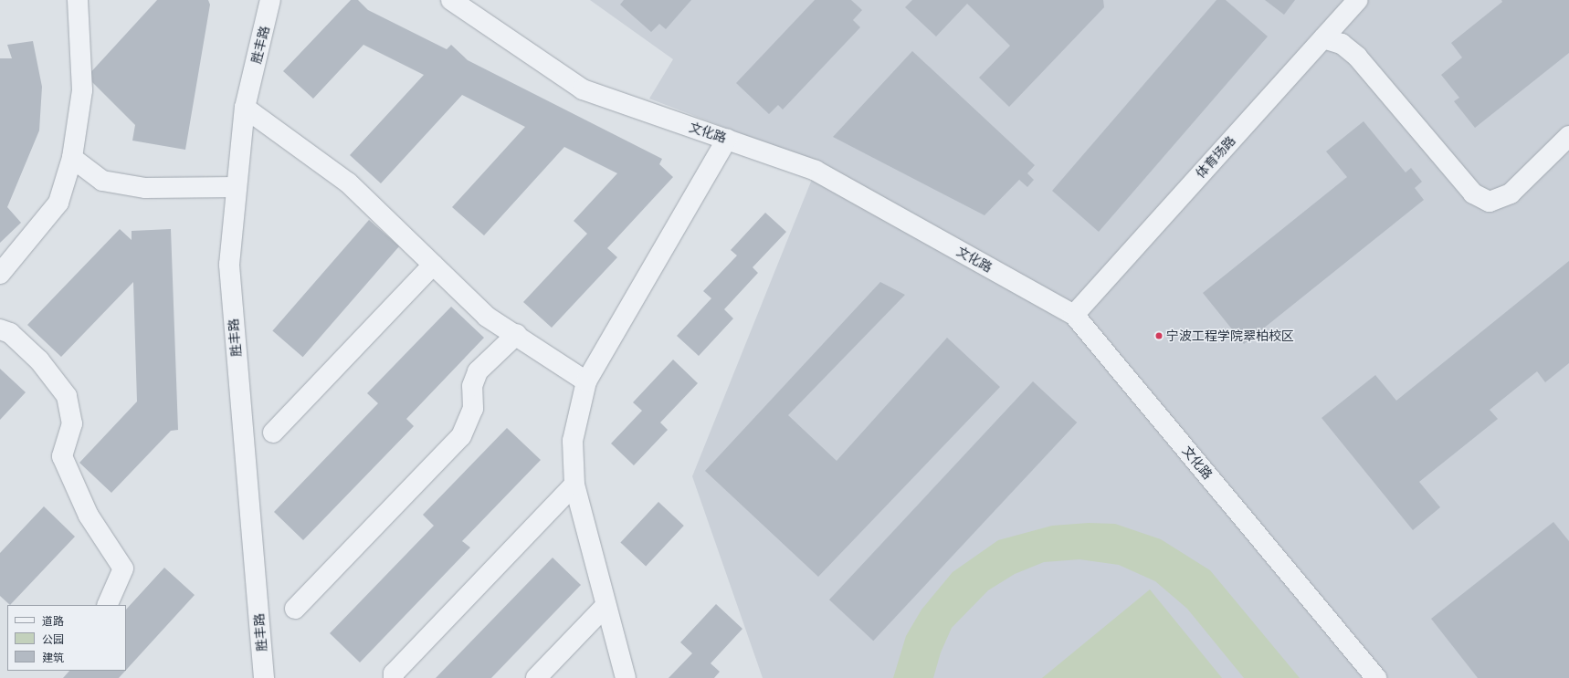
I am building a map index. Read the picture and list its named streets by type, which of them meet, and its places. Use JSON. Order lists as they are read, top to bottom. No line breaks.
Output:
{"streets":{"street":["胜丰路","文化路","体育场路"]},"crossings":[["文化路","体育场路"]],"places":["宁波工程学院翠柏校区"],"legend":["道路","公园","建筑"]}
